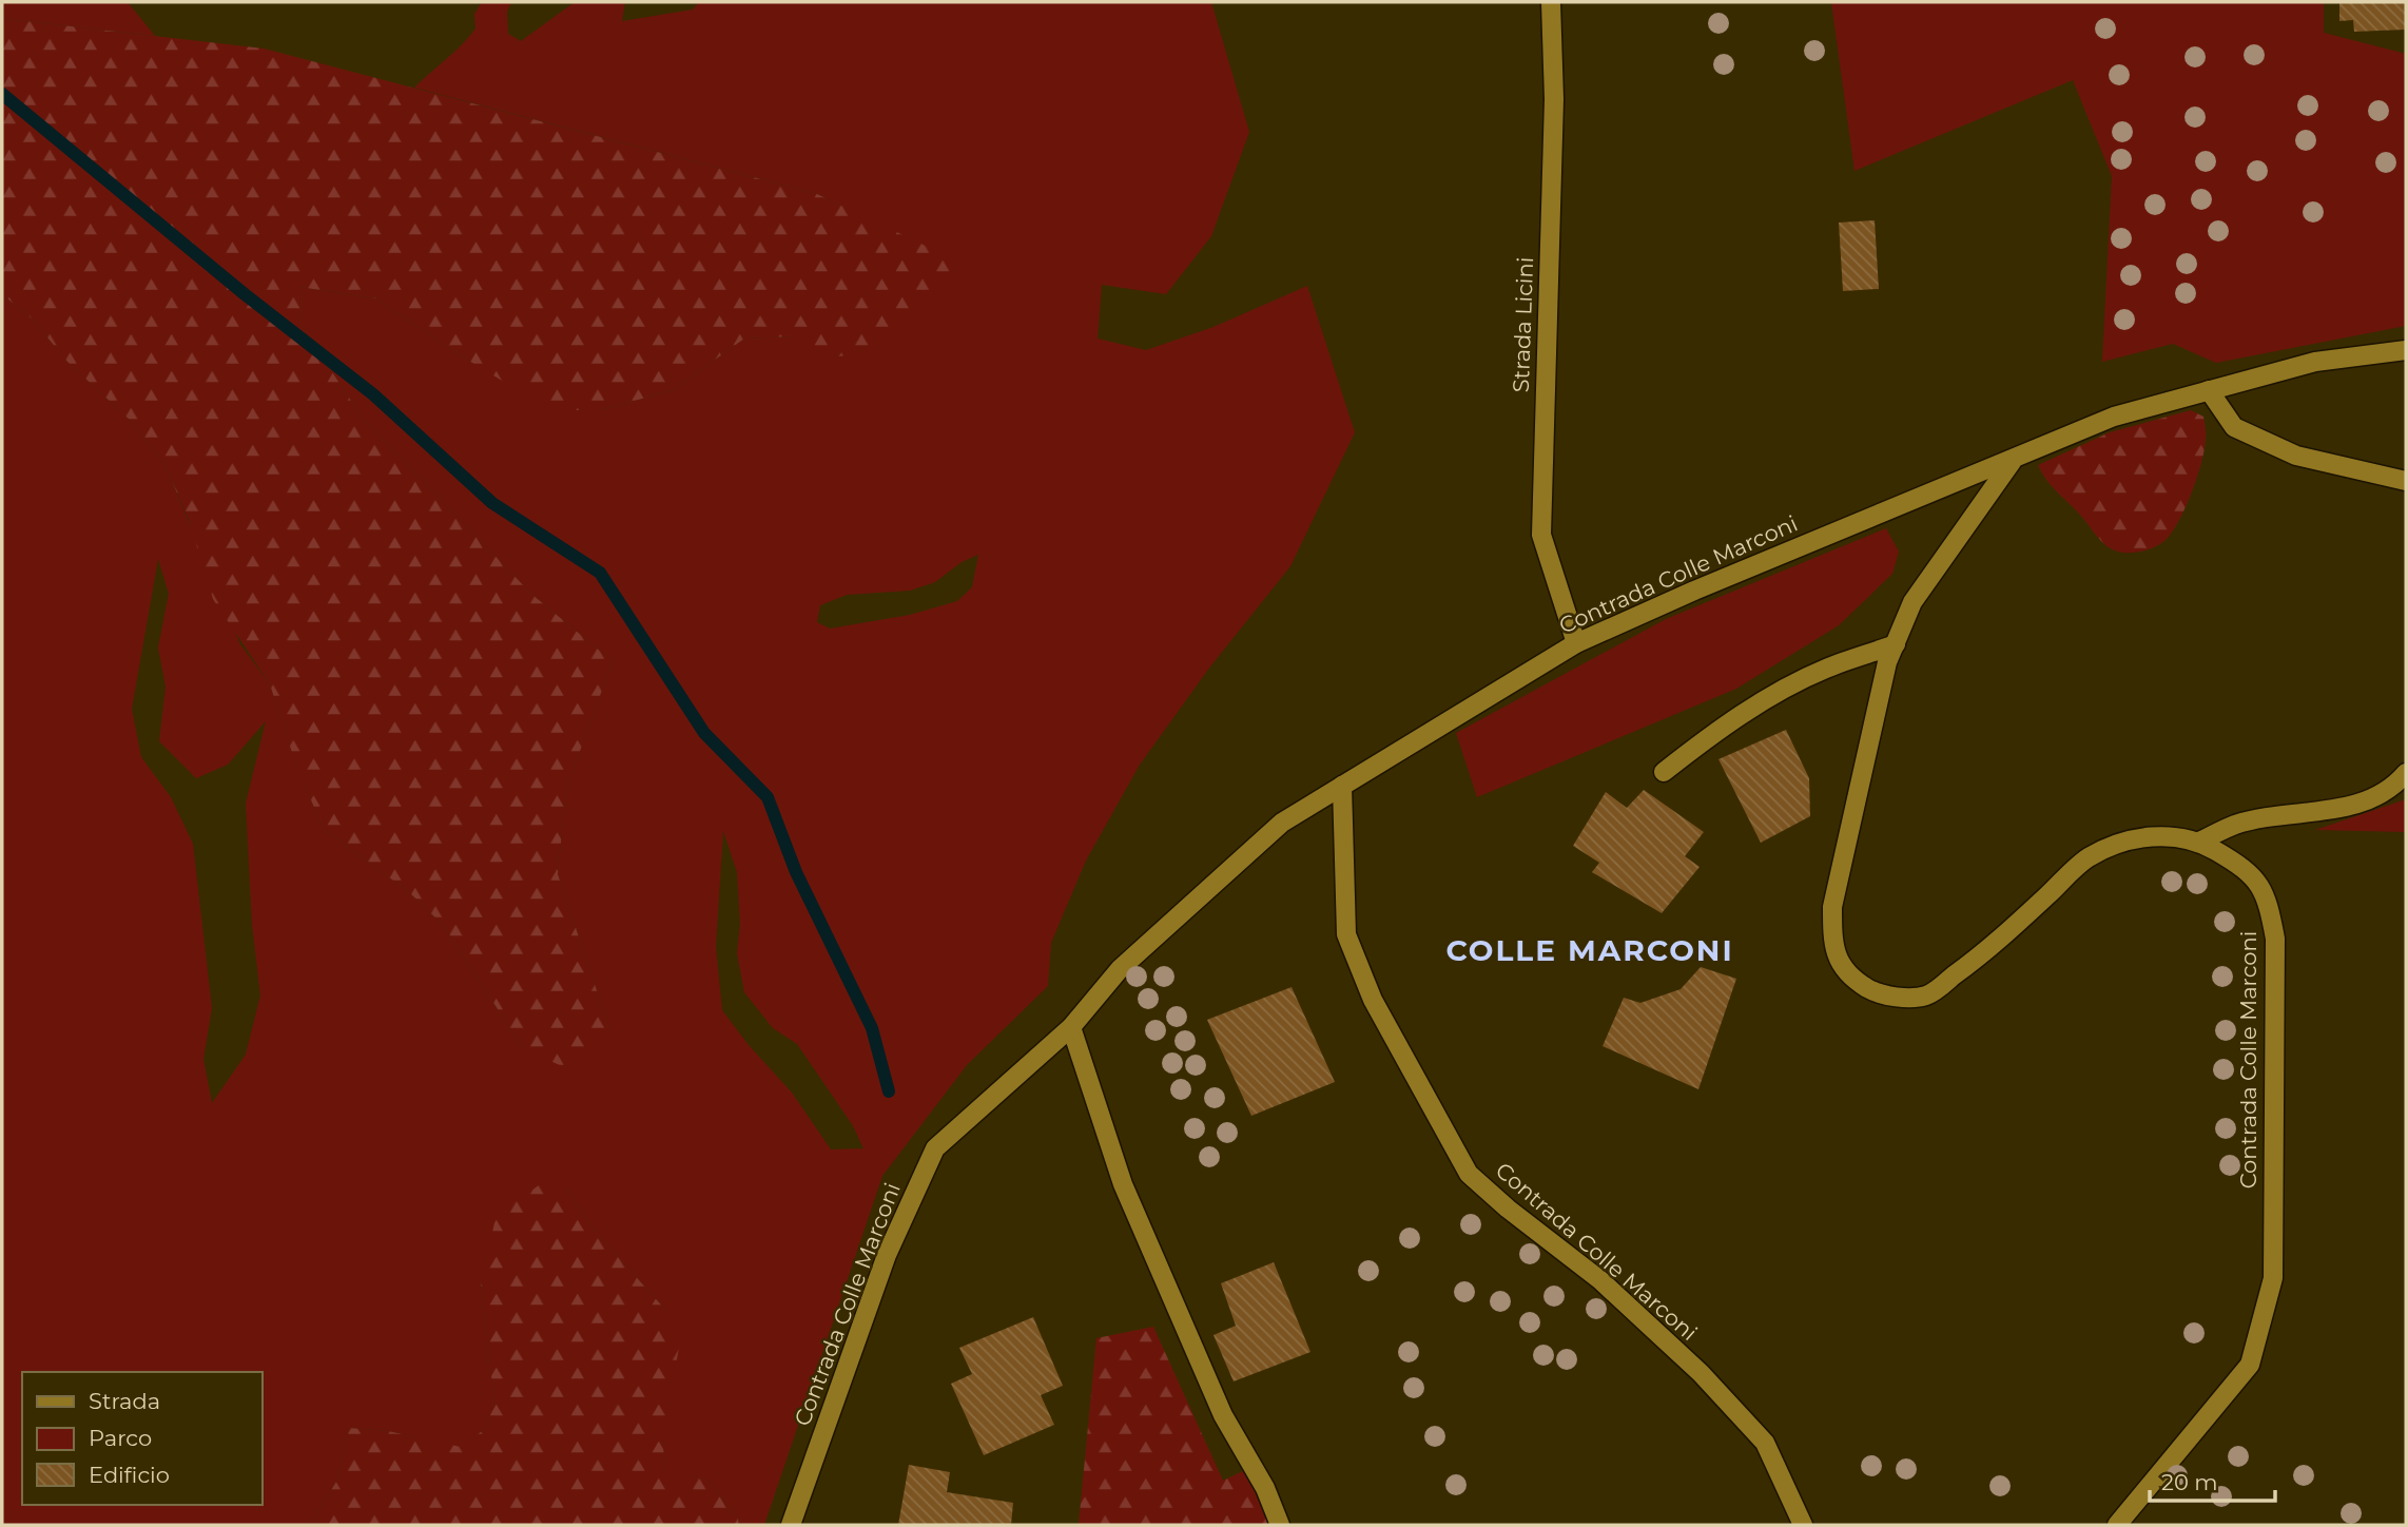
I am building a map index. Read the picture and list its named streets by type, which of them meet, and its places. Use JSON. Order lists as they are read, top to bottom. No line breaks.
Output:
{"streets":{"street":["Strada Licini","Contrada Colle Marconi"]},"crossings":[["Strada Licini","Contrada Colle Marconi"]],"districts":["COLLE MARCONI"],"legend":["Strada","Parco","Edificio"],"scale_bar":"20 m"}
